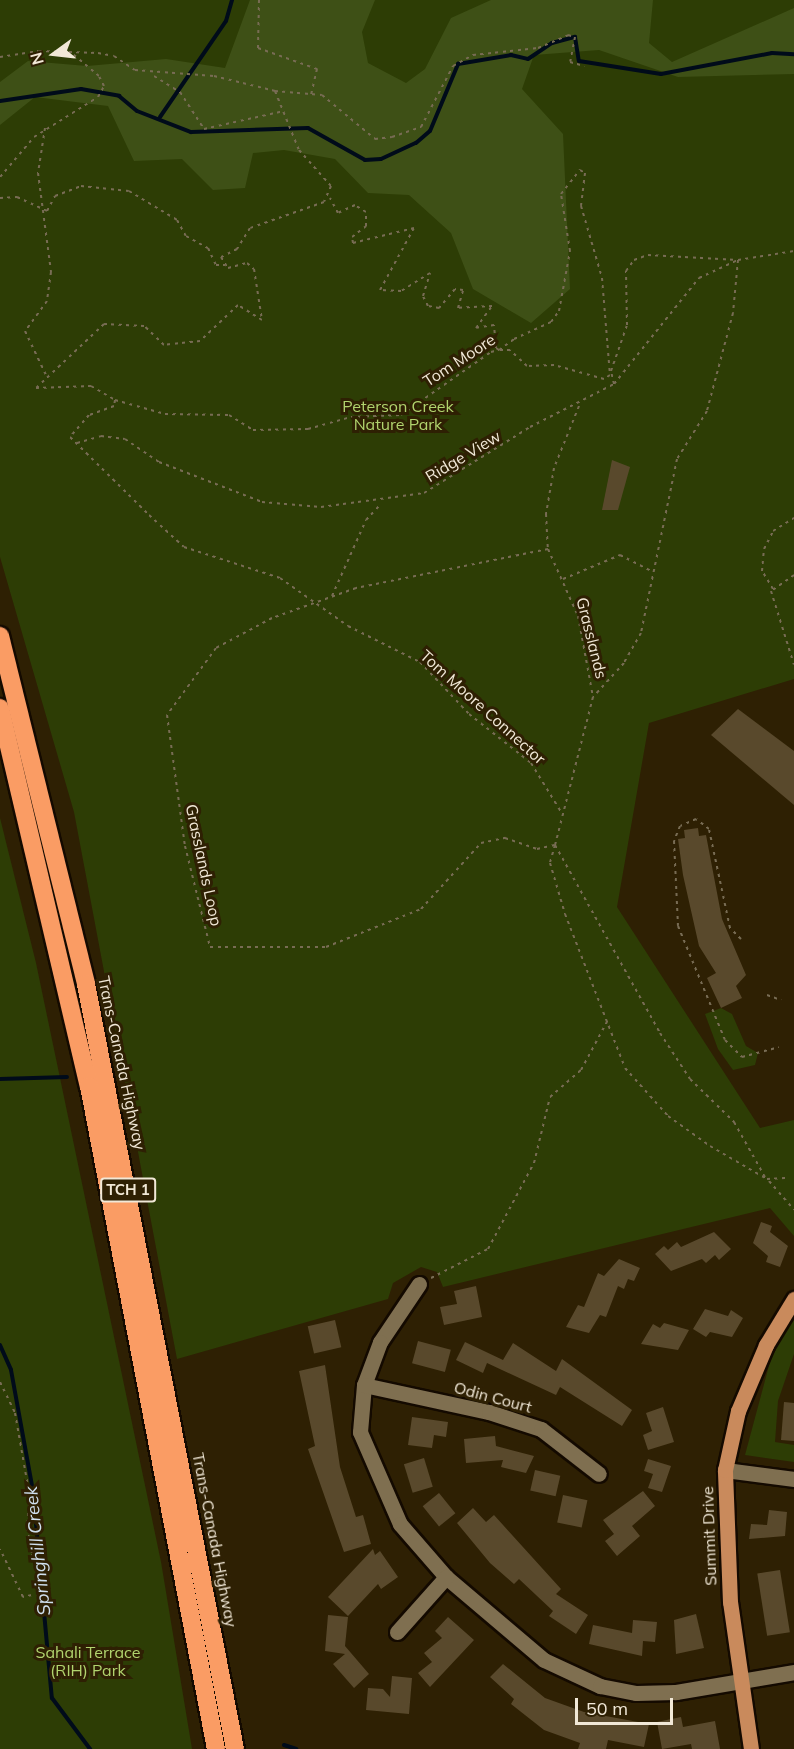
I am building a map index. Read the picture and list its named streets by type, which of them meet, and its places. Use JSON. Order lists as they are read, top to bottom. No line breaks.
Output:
{"streets":{"highway":["Trans-Canada Highway","TCH 1"],"main road":["Summit Drive"],"street":["Odin Court"],"path":["Tom Moore","Ridge View","Grasslands","Tom Moore Connector","Grasslands Loop"]},"crossings":[["Tom Moore","Ridge View"],["Ridge View","Tom Moore Connector"],["Grasslands","Tom Moore Connector"],["Grasslands","Grasslands Loop"],["Tom Moore Connector","Grasslands Loop"]],"water":["Springhill Creek"],"parks":["Peterson Creek Nature Park","Sahali Terrace (RIH) Park"],"scale_bar":"50 m","north":"left"}
